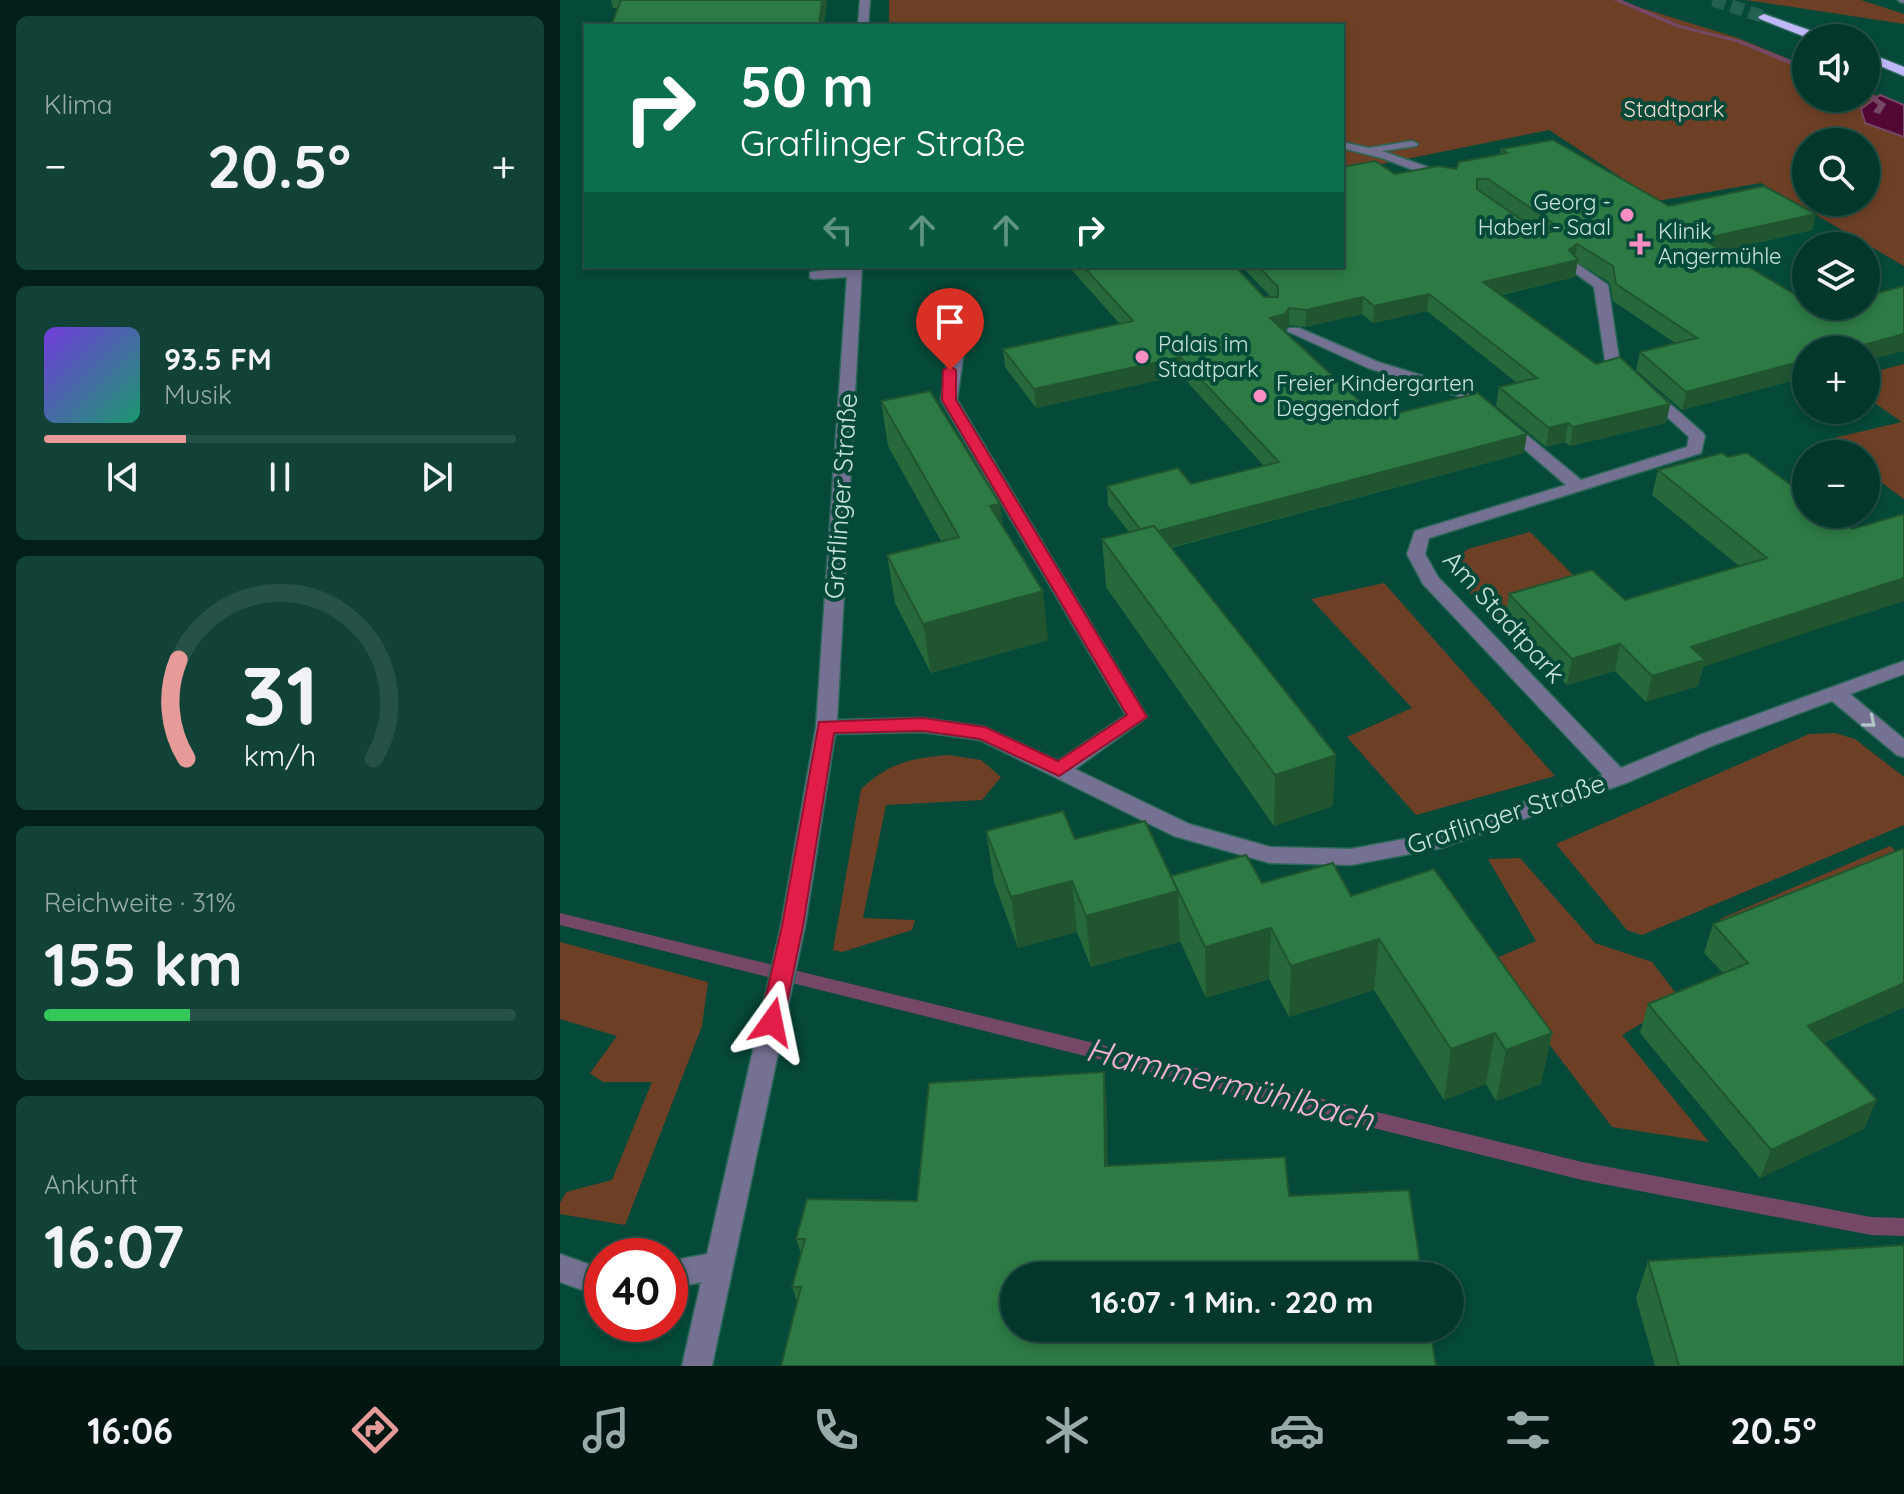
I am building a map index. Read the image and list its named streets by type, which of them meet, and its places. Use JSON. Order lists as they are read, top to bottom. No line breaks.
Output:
{"streets":{"street":["Graflinger Straße","Am Stadtpark"]},"crossings":[["Graflinger Straße","Am Stadtpark"]],"water":["Hammermühlbach"],"parks":["Stadtpark"],"places":{"other":["Georg - Haberl - Saal","Palais im Stadtpark","Freier Kindergarten Deggendorf"],"health":["Klinik Angermühle"]},"page":{"tile":["Klima",["Reichweite · 31%","155 km"],["Ankunft","16:07"]],"map_buttons":["+","−"],"turn":["50 m","Graflinger Straße"],"heat":["−","20.5°","+"],"song":["93.5 FM","Musik"],"limit":"40","trip":"16:07 · 1 Min. · 220 m","tabs":["16:06","20.5°"],"gauge":["31","km/h"]}}
